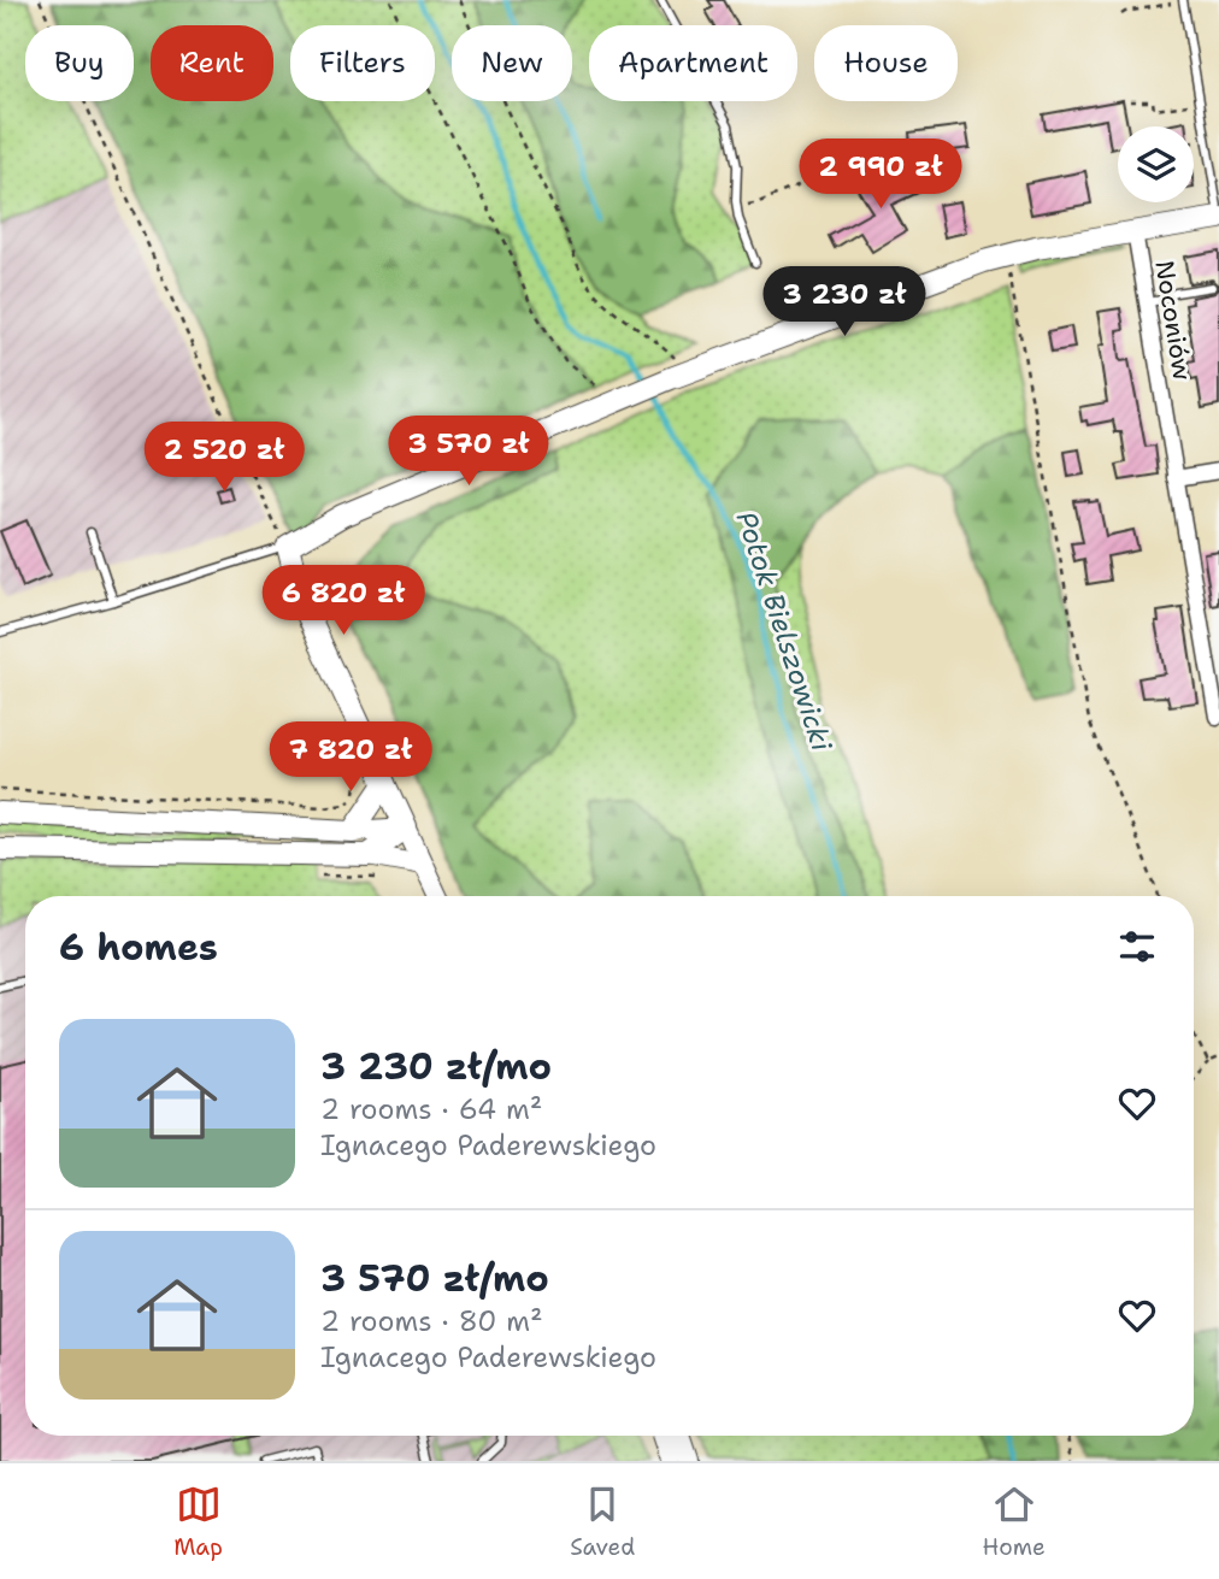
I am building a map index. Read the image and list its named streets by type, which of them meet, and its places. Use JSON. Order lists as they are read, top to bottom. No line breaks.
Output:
{"streets":{"street":["Noconiów"]},"water":["Potok Bielszowicki"],"page":{"chip":["Buy","Rent","Filters","New","Apartment","House"],"price":["2 990 zł","3 230 zł","3 570 zł","2 520 zł","6 820 zł","7 820 zł"],"heading":"6 homes","list":[{"name":"3 230 zł/mo","note":"2 rooms · 64 m² · Ignacego Paderewskiego"},{"name":"3 570 zł/mo","note":"2 rooms · 80 m² · Ignacego Paderewskiego"}],"tabs":["Map","Saved","Home"]}}
